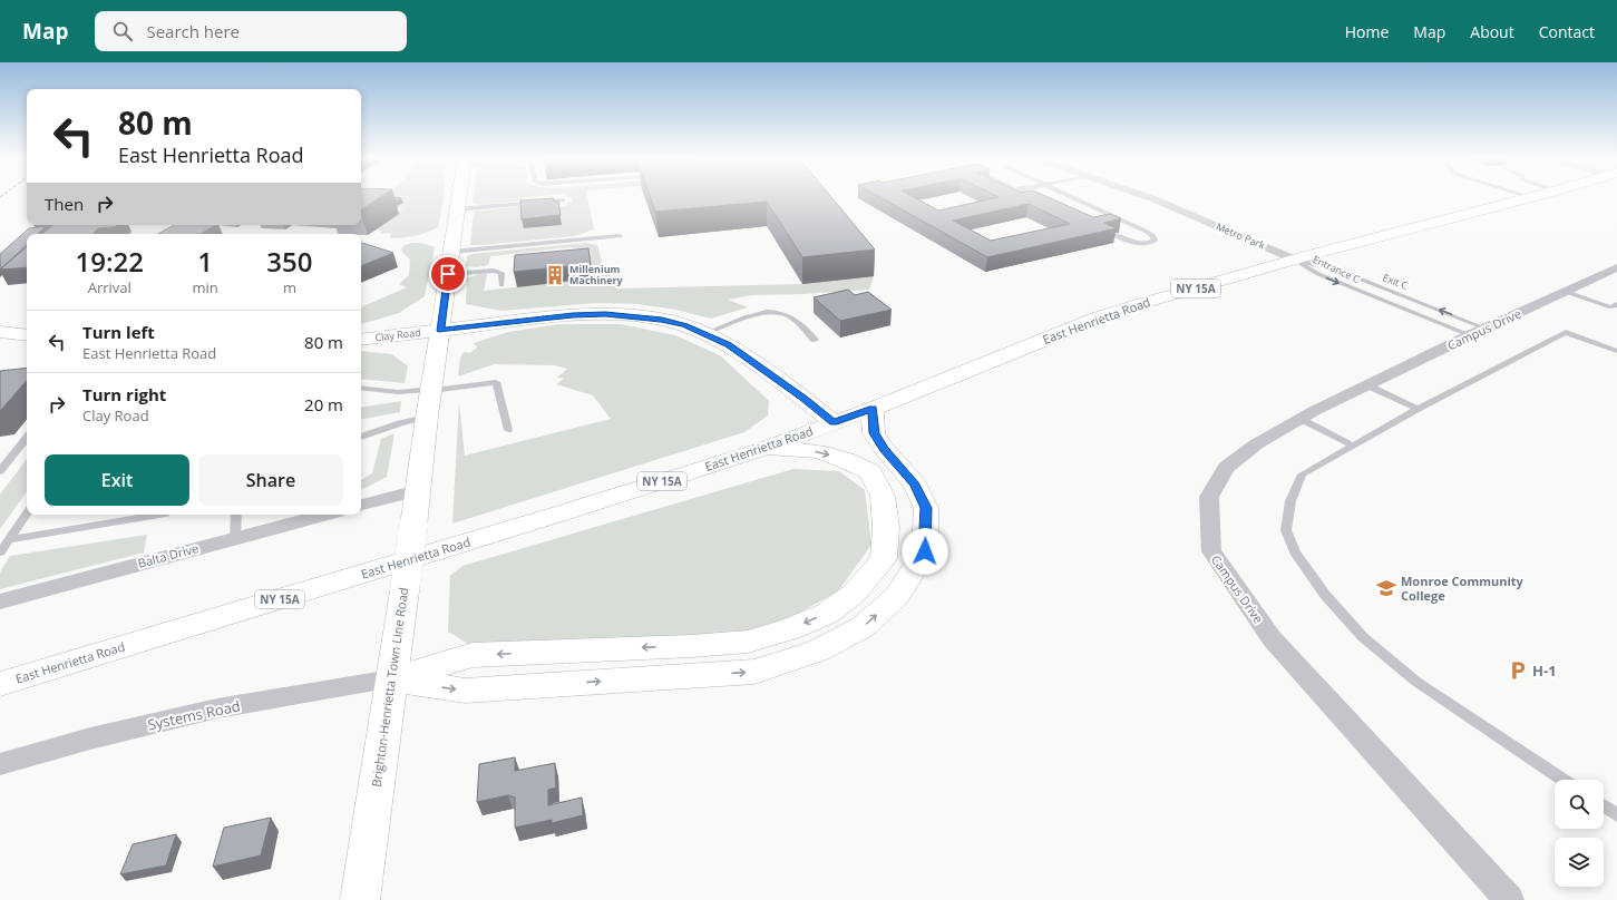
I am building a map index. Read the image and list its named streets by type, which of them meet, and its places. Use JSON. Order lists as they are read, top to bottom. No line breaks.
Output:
{"streets":{"main road":["NY 15A","East Henrietta Road","Clay Road","Brighton-Henrietta Town Line Road"],"street":["Metro Park","Campus Drive","Balta Drive","Systems Road"],"lane":["Entrance C","Exit C"]},"crossings":[["Metro Park","Entrance C"],["Metro Park","Exit C"],["Metro Park","East Henrietta Road"],["Entrance C","Exit C"],["Entrance C","East Henrietta Road"],["Entrance C","Campus Drive"],["Exit C","East Henrietta Road"],["Exit C","Campus Drive"],["East Henrietta Road","Clay Road"],["Clay Road","Brighton-Henrietta Town Line Road"],["Brighton-Henrietta Town Line Road","Systems Road"]],"one_way":["Entrance C","Exit C"],"places":{"building":["Millenium Machinery"],"school or university":["Monroe Community College"],"parking":["H-1"]},"page":{"header":"Map","search":"Search here","nav":["Home","Map","About","Contact"],"turn":["80 m","East Henrietta Road"],"then":"Then","eta":["19:22","Arrival","1","min","350","m"],"list":[{"name":"Turn left","note":"East Henrietta Road","value":"80 m"},{"name":"Turn right","note":"Clay Road","value":"20 m"}],"buttons":["Exit","Share"]}}
